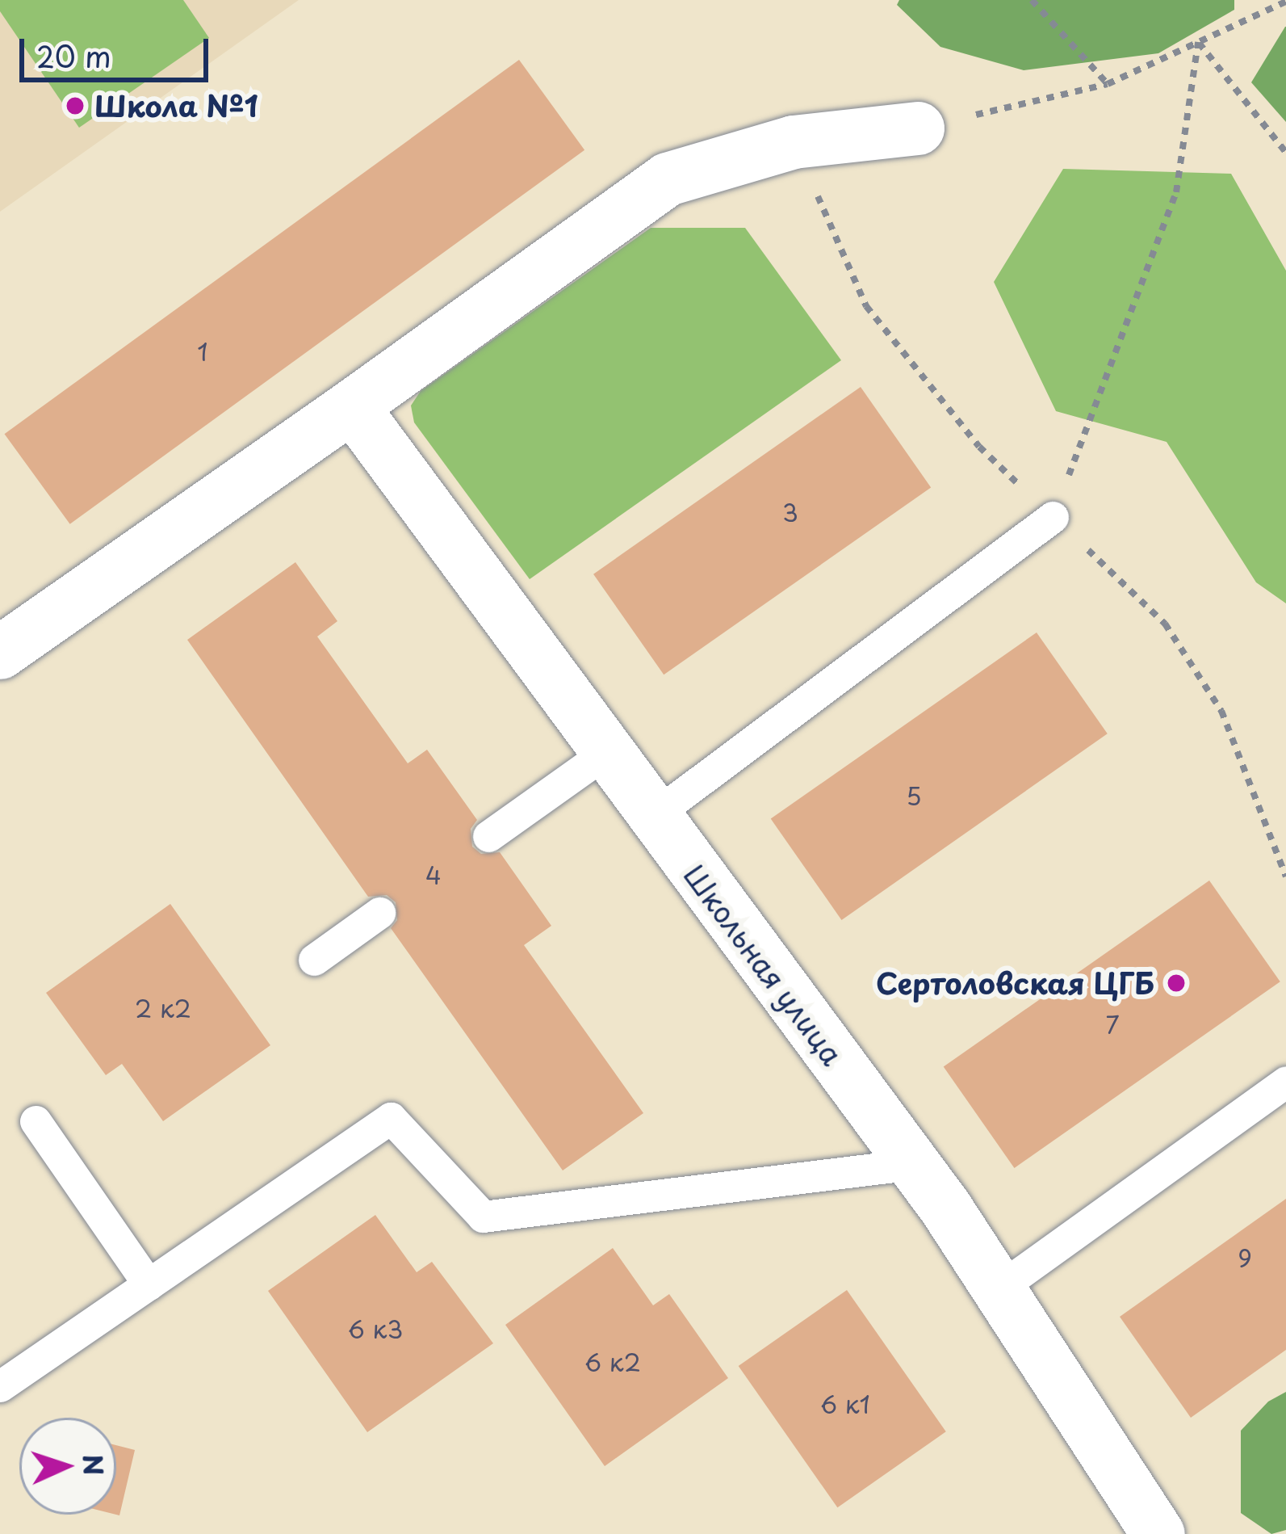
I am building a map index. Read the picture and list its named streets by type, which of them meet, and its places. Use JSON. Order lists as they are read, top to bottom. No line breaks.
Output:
{"streets":{"street":["Школьная улица"]},"places":["Школа №1","Сертоловская ЦГБ"],"house_numbers":["1","3","5","4","2 к2","7","9","6 к3","6 к2","6 к1"],"scale_bar":"20 m","north":"right"}
